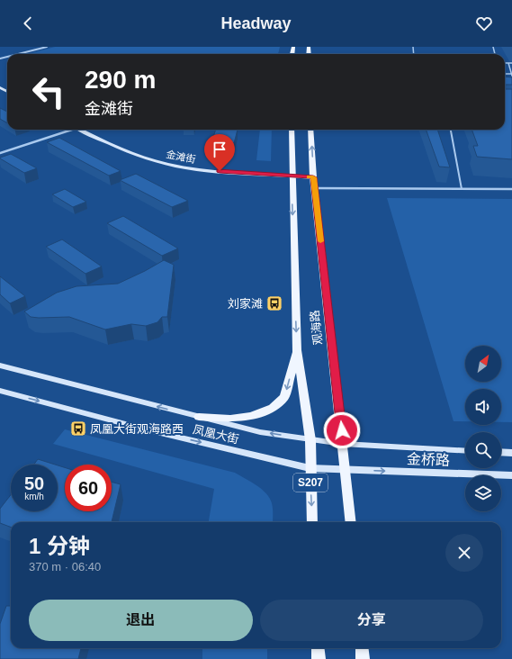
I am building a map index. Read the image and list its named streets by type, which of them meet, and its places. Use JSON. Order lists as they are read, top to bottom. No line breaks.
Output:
{"streets":{"main road":["观海路","S207"],"street":["金滩街","凤凰大街","金桥路"]},"crossings":[["金滩街","观海路"],["观海路","凤凰大街"],["观海路","金桥路"],["凤凰大街","金桥路"]],"places":{"bus stop":["刘家滩","凤凰大街观海路西"]},"north":"top right","page":{"header":"Headway","turn":["290 m","金滩街"],"speed":"50 km/h","limit":"60","heading":["1 分钟","370 m · 06:40"],"buttons":["退出","分享"]}}
